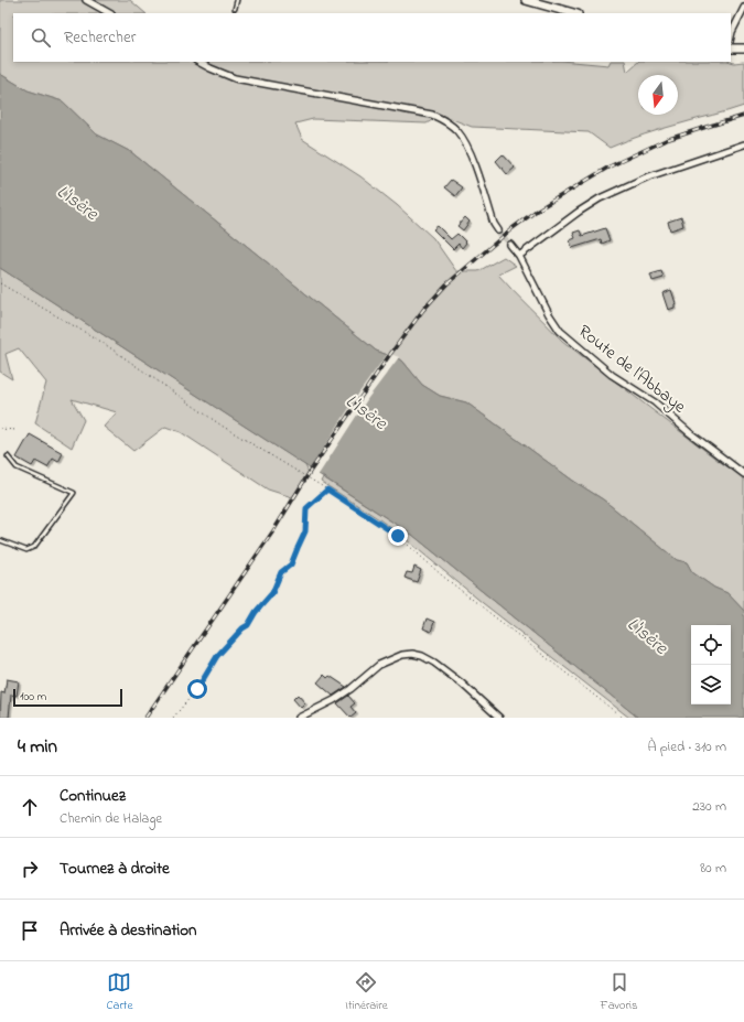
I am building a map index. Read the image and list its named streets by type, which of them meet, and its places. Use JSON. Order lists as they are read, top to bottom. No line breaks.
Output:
{"streets":{"street":["Route de l'Abbaye"]},"water":["L'Isère"],"scale_bar":"100 m","north":"bottom","page":{"search":"Rechercher","scale":"100 m","heading":["4 min","À pied · 310 m"],"list":[["Continuez","Chemin de Halage","230 m"],["Tournez à droite","80 m"],"Arrivée à destination"],"nav":["Carte","Itinéraire","Favoris"]}}
